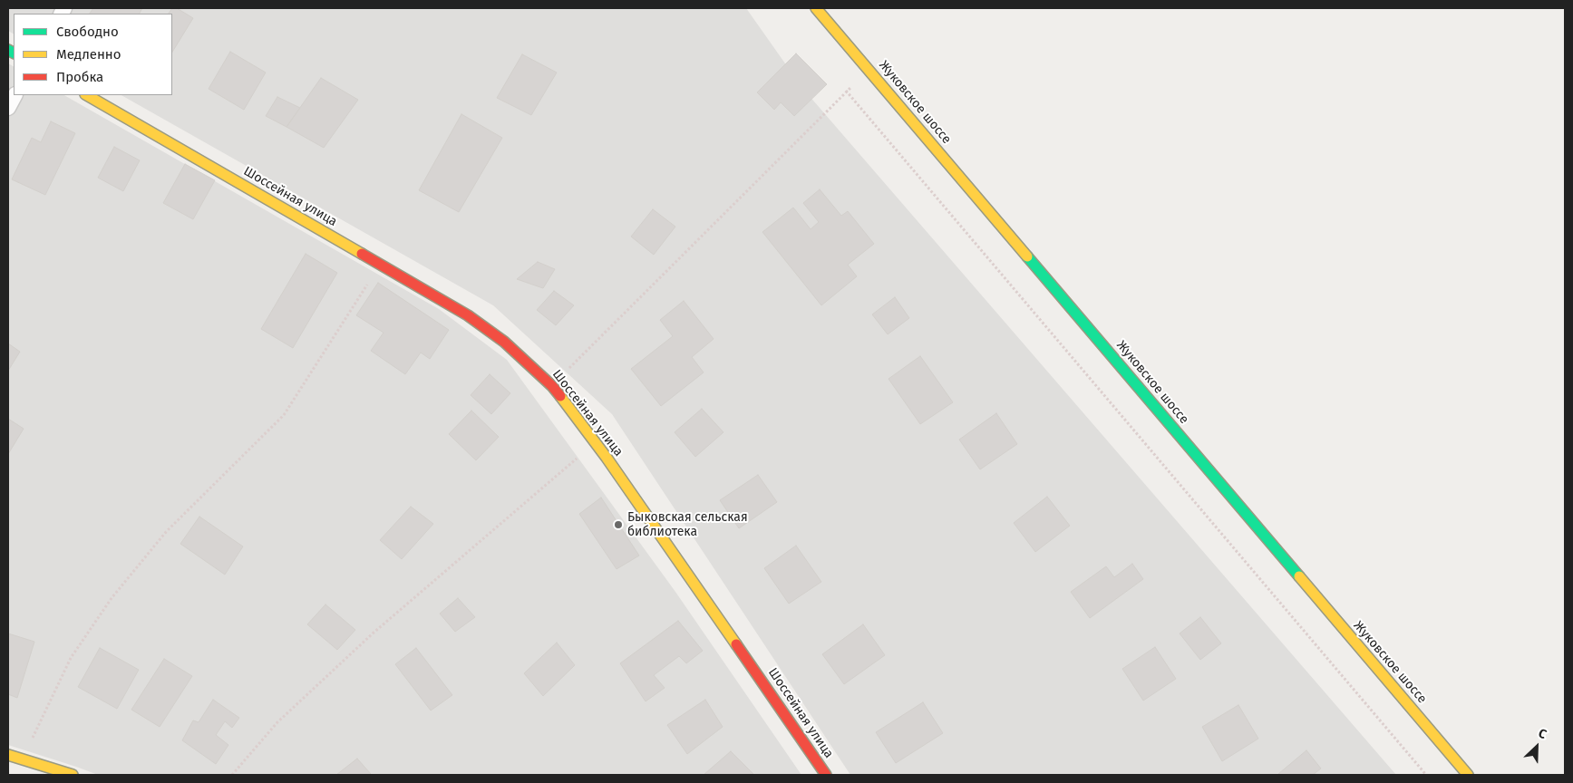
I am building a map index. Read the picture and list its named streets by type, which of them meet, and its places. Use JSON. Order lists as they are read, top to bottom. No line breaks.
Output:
{"streets":{"street":["Жуковское шоссе","Шоссейная улица"]},"places":["Быковская сельская библиотека"],"legend":["Свободно","Медленно","Пробка"],"north":"top right"}
